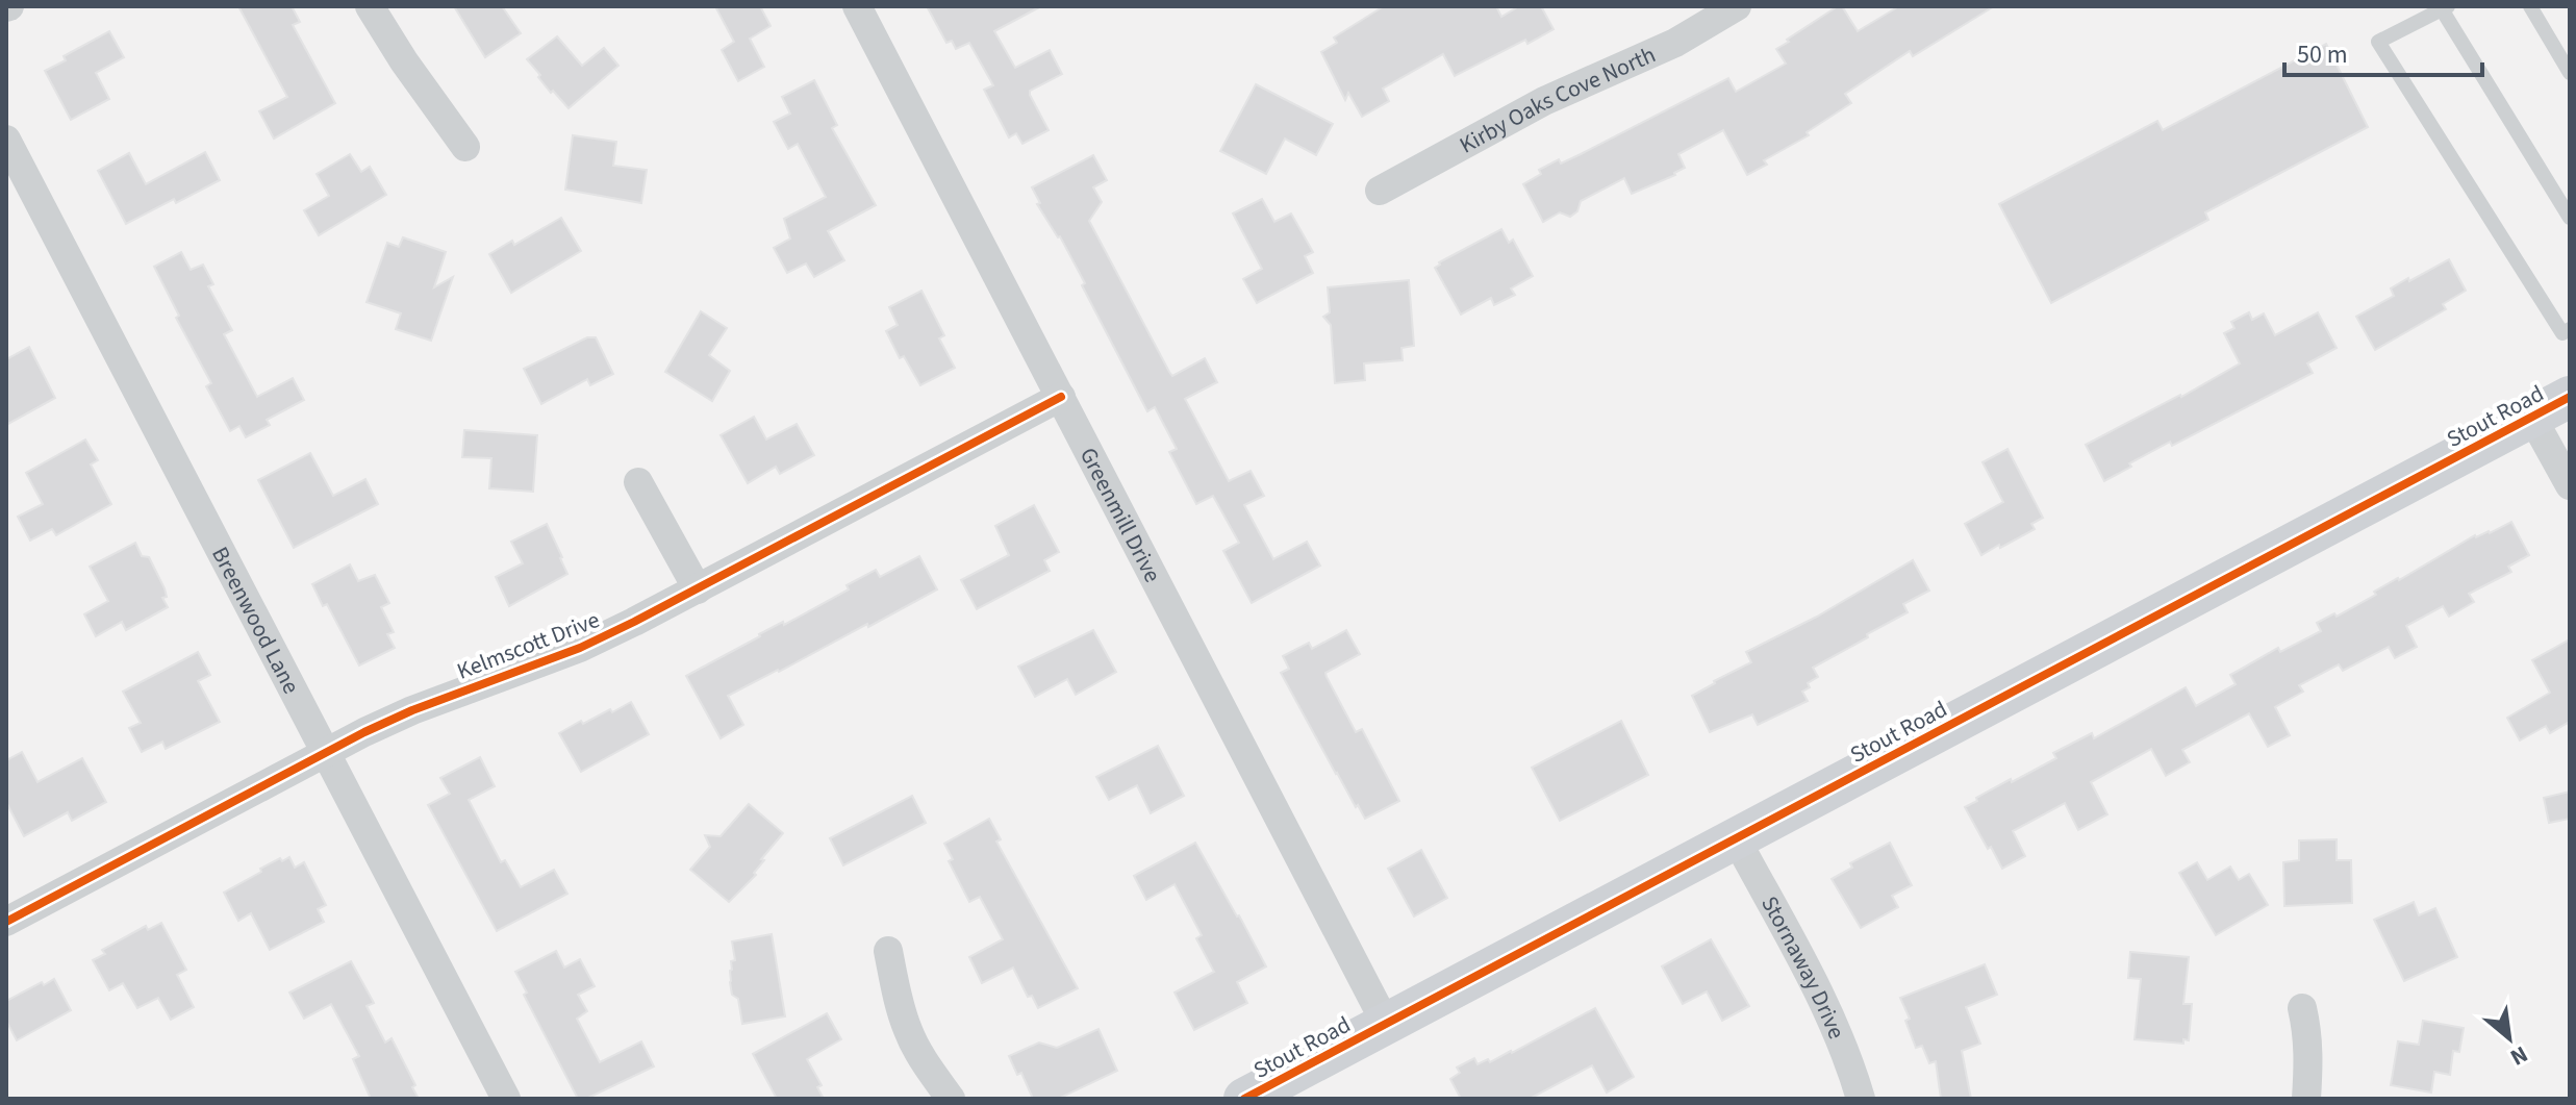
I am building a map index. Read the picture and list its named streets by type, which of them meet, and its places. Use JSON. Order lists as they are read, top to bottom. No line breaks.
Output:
{"streets":{"street":["Kirby Oaks Cove North","Stout Road","Greenmill Drive","Breenwood Lane","Kelmscott Drive","Stornaway Drive"]},"crossings":[["Stout Road","Greenmill Drive"],["Stout Road","Stornaway Drive"],["Greenmill Drive","Kelmscott Drive"],["Breenwood Lane","Kelmscott Drive"]],"scale_bar":"50 m","north":"bottom right"}
